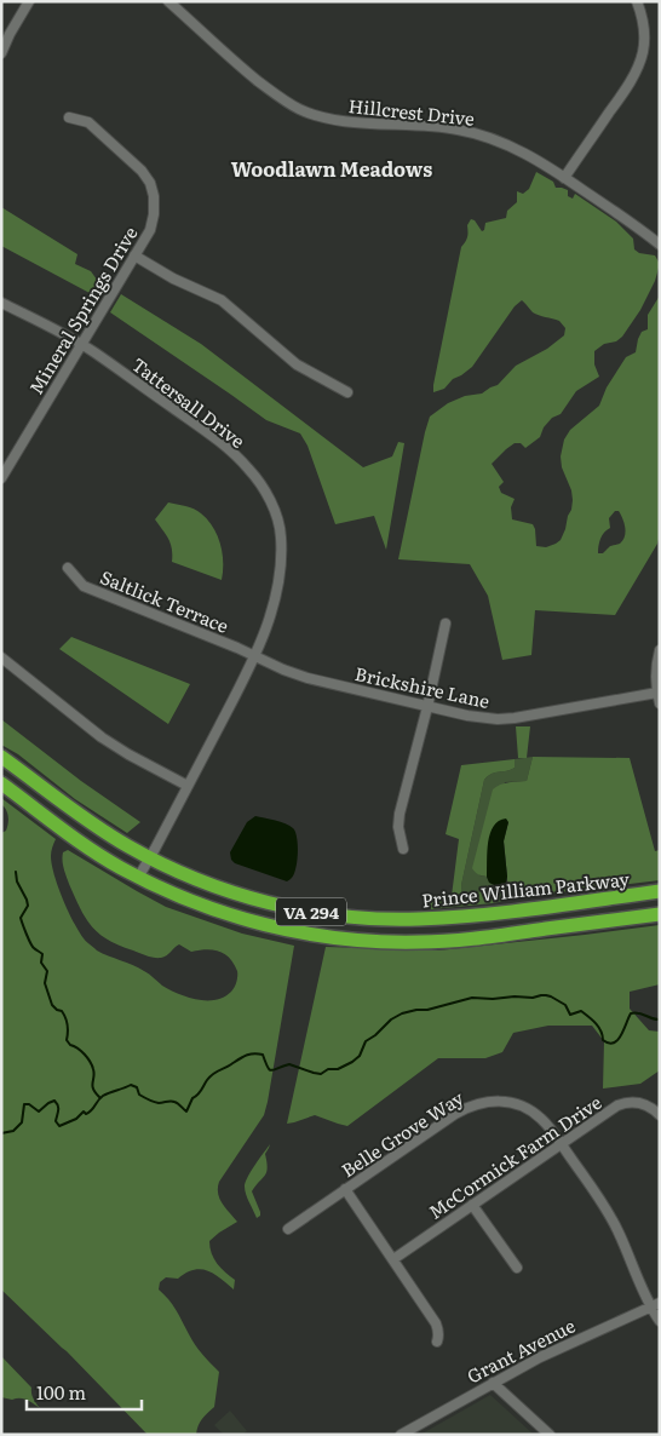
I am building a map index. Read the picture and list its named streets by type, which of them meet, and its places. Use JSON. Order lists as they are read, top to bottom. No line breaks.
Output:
{"streets":{"highway":["Prince William Parkway","VA 294"],"street":["Hillcrest Drive","Mineral Springs Drive","Tattersall Drive","Saltlick Terrace","Brickshire Lane","Belle Grove Way","McCormick Farm Drive","Grant Avenue"]},"crossings":[["Mineral Springs Drive","Tattersall Drive"],["Tattersall Drive","Saltlick Terrace"],["Tattersall Drive","Brickshire Lane"],["Tattersall Drive","Prince William Parkway"],["Tattersall Drive","VA 294"],["Saltlick Terrace","Brickshire Lane"],["Belle Grove Way","McCormick Farm Drive"],["Belle Grove Way","Grant Avenue"]],"districts":["Woodlawn Meadows"],"scale_bar":"100 m"}
